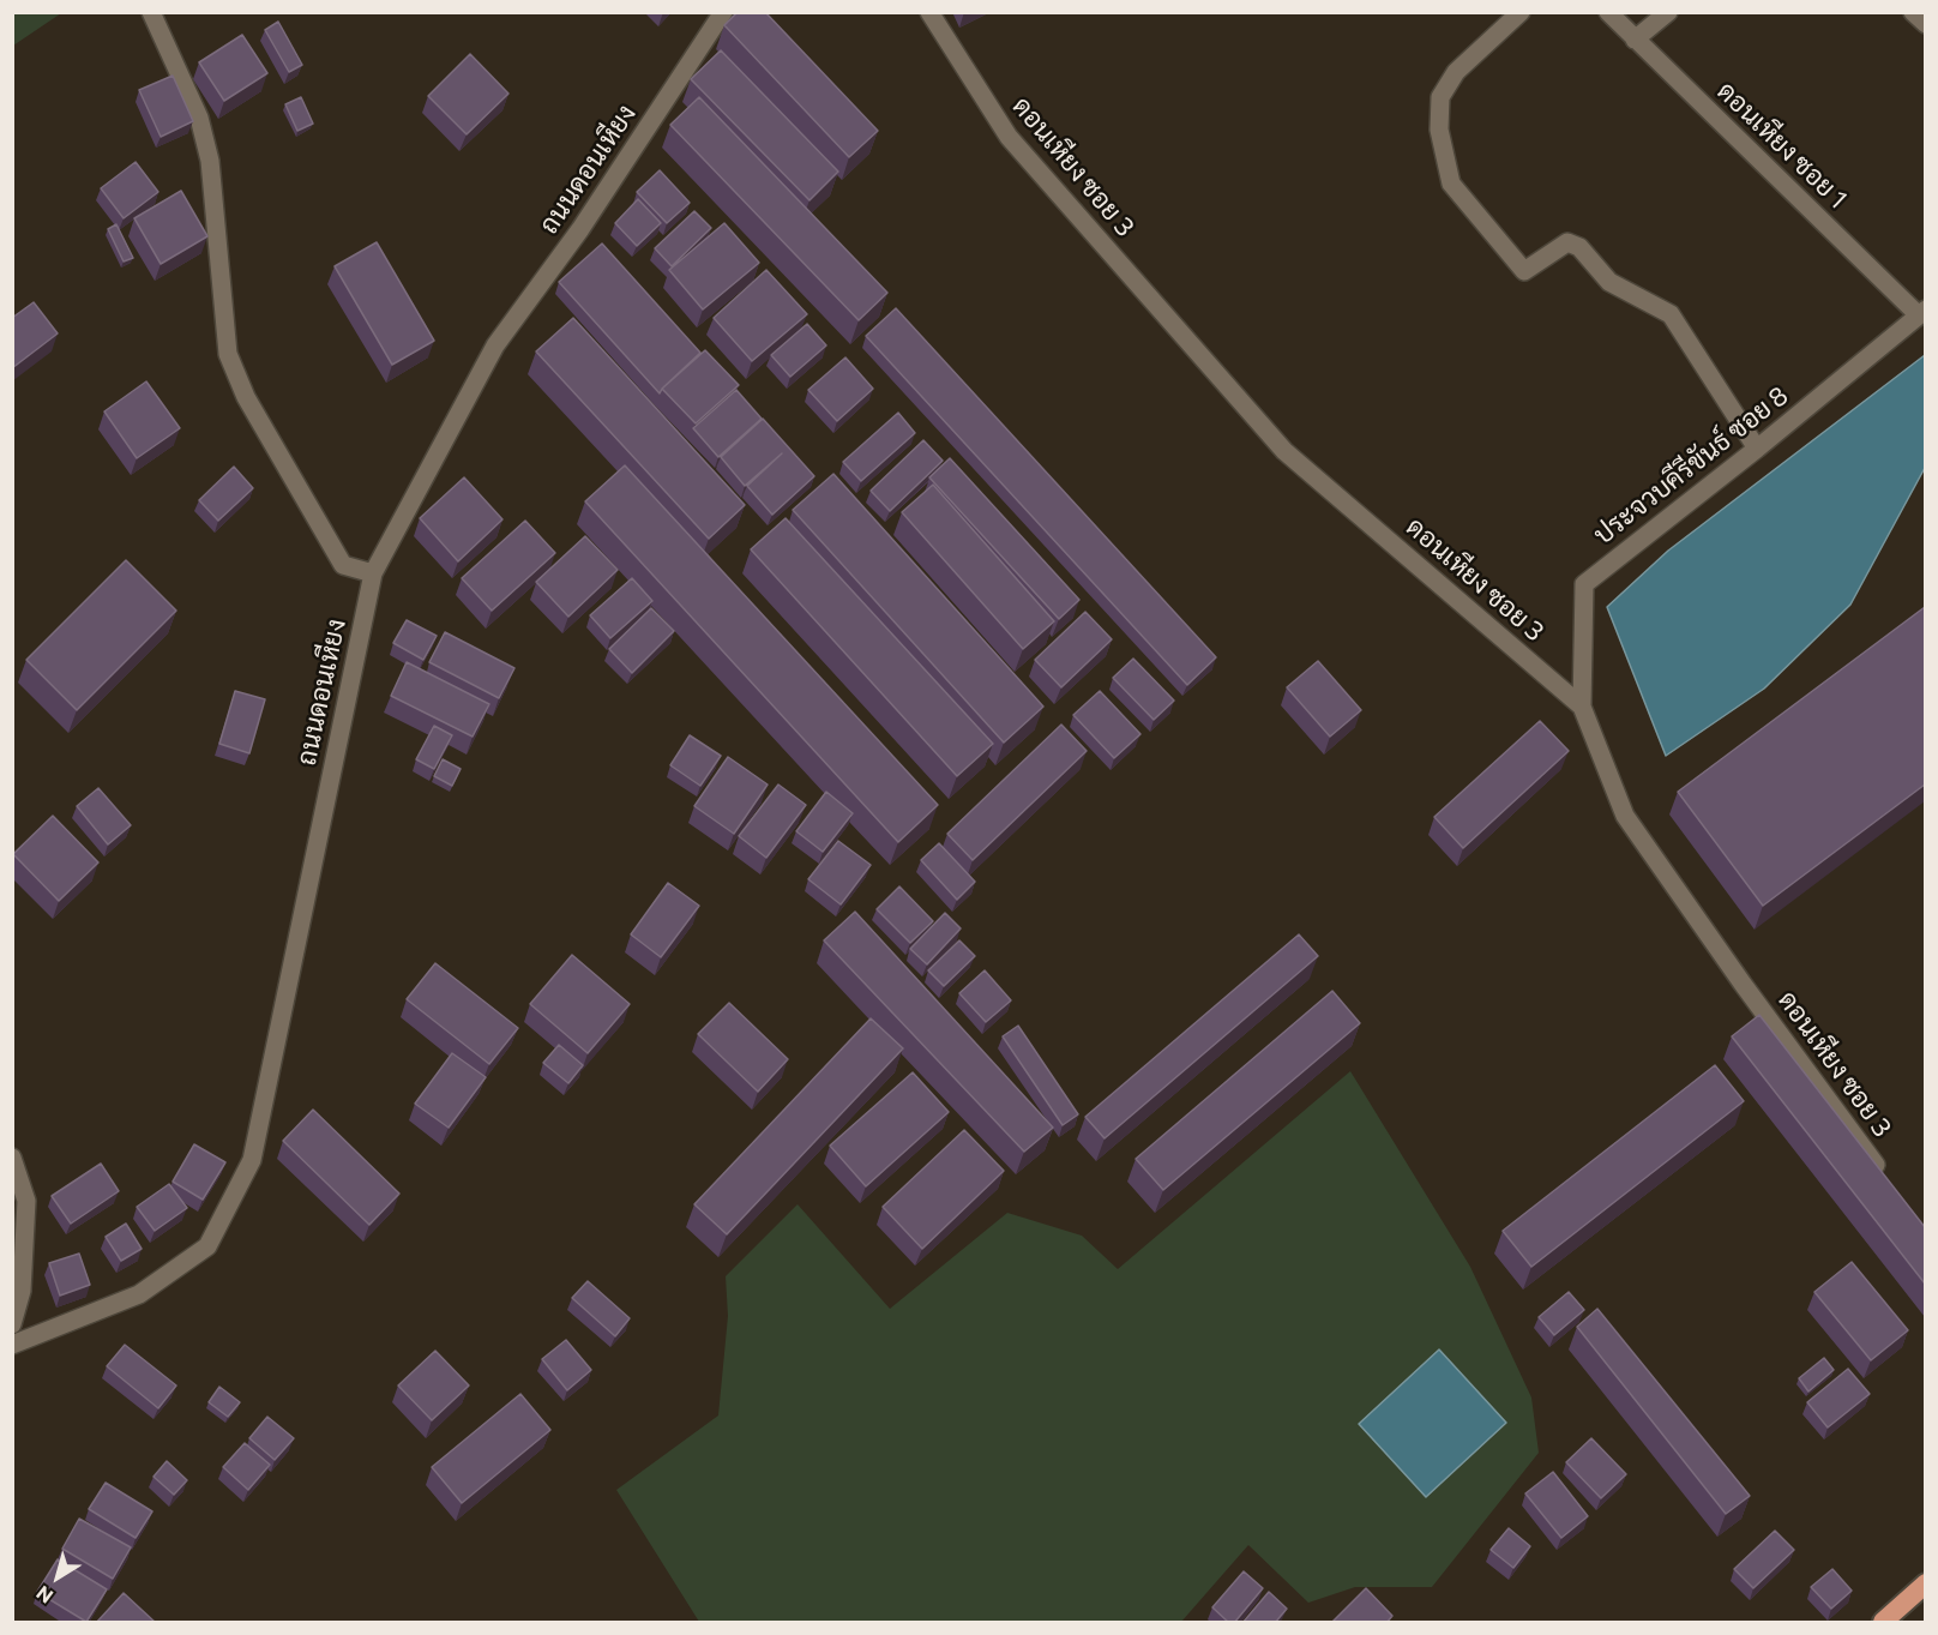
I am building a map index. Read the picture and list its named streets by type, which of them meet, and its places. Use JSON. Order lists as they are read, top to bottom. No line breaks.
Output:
{"streets":{"street":["ดอนเหียง ซอย 1","ดอนเหียง ซอย 3","ถนนดอนเหียง","ประจวบคีรีขันธ์ ซอย 8"]},"crossings":[["ดอนเหียง ซอย 1","ประจวบคีรีขันธ์ ซอย 8"],["ดอนเหียง ซอย 3","ประจวบคีรีขันธ์ ซอย 8"]],"north":"bottom left"}
